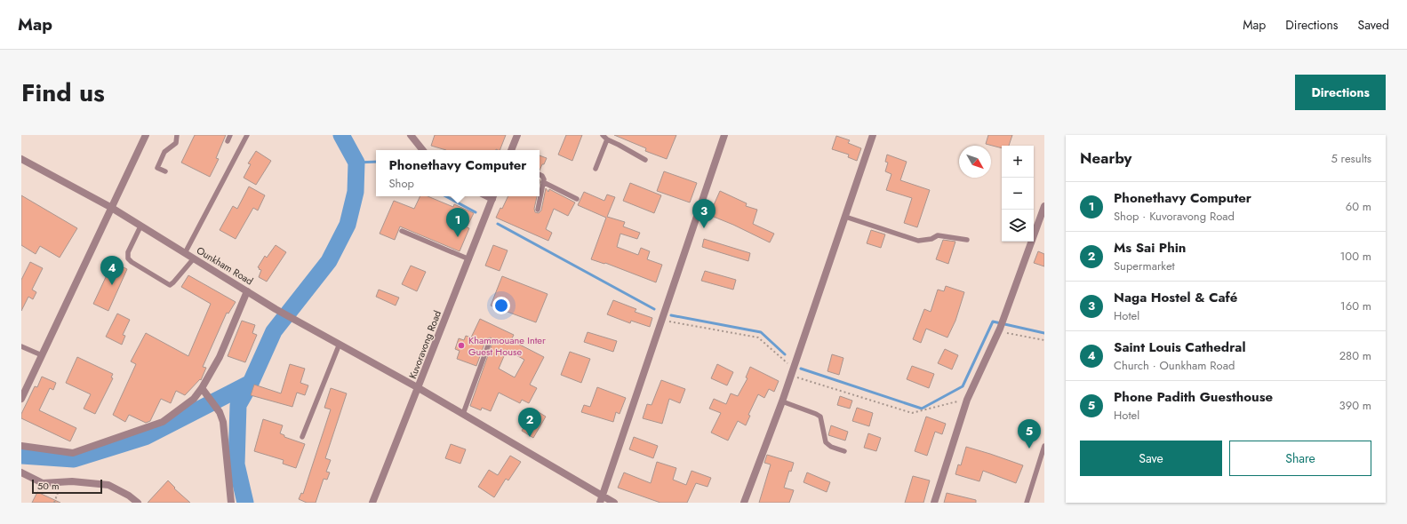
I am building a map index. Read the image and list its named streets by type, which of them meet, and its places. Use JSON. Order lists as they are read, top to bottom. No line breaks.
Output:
{"streets":{"street":["Ounkham Road","Kuvoravong Road"]},"crossings":[["Ounkham Road","Kuvoravong Road"]],"places":["Khammouane Inter Guest House"],"scale_bar":"50 m","north":"bottom right","page":{"header":"Map","nav":["Map","Directions","Saved"],"title":"Find us","buttons":["Directions",["Save","Share"]],"heading":["Nearby","5 results"],"map_buttons":["+","−"],"popup":["Phonethavy Computer","Shop"],"list":[{"mark":"1","name":"Phonethavy Computer","note":"Shop · Kuvoravong Road","value":"60 m"},{"mark":"2","name":"Ms Sai Phin","note":"Supermarket","value":"100 m"},{"mark":"3","name":"Naga Hostel & Café","note":"Hotel","value":"160 m"},{"mark":"4","name":"Saint Louis Cathedral","note":"Church · Ounkham Road","value":"280 m"},{"mark":"5","name":"Phone Padith Guesthouse","note":"Hotel","value":"390 m"}],"pins":["3","1","4","2","5"],"scale":"50 m"}}
